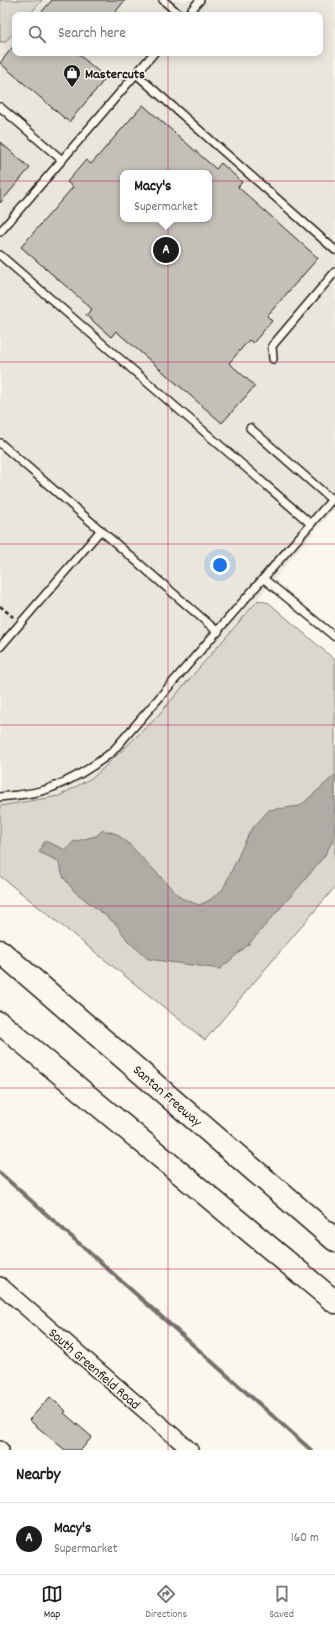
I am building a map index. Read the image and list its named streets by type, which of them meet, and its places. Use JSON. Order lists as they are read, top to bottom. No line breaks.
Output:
{"streets":{"highway":["Santan Freeway"],"street":["South Greenfield Road"]},"places":{"shop":["Mastercuts"]},"page":{"search":"Search here","popup":["Macy's","Supermarket"],"pins":"A","heading":"Nearby","list":[{"mark":"A","name":"Macy's","note":"Supermarket","value":"160 m"}],"nav":["Map","Directions","Saved"]}}
